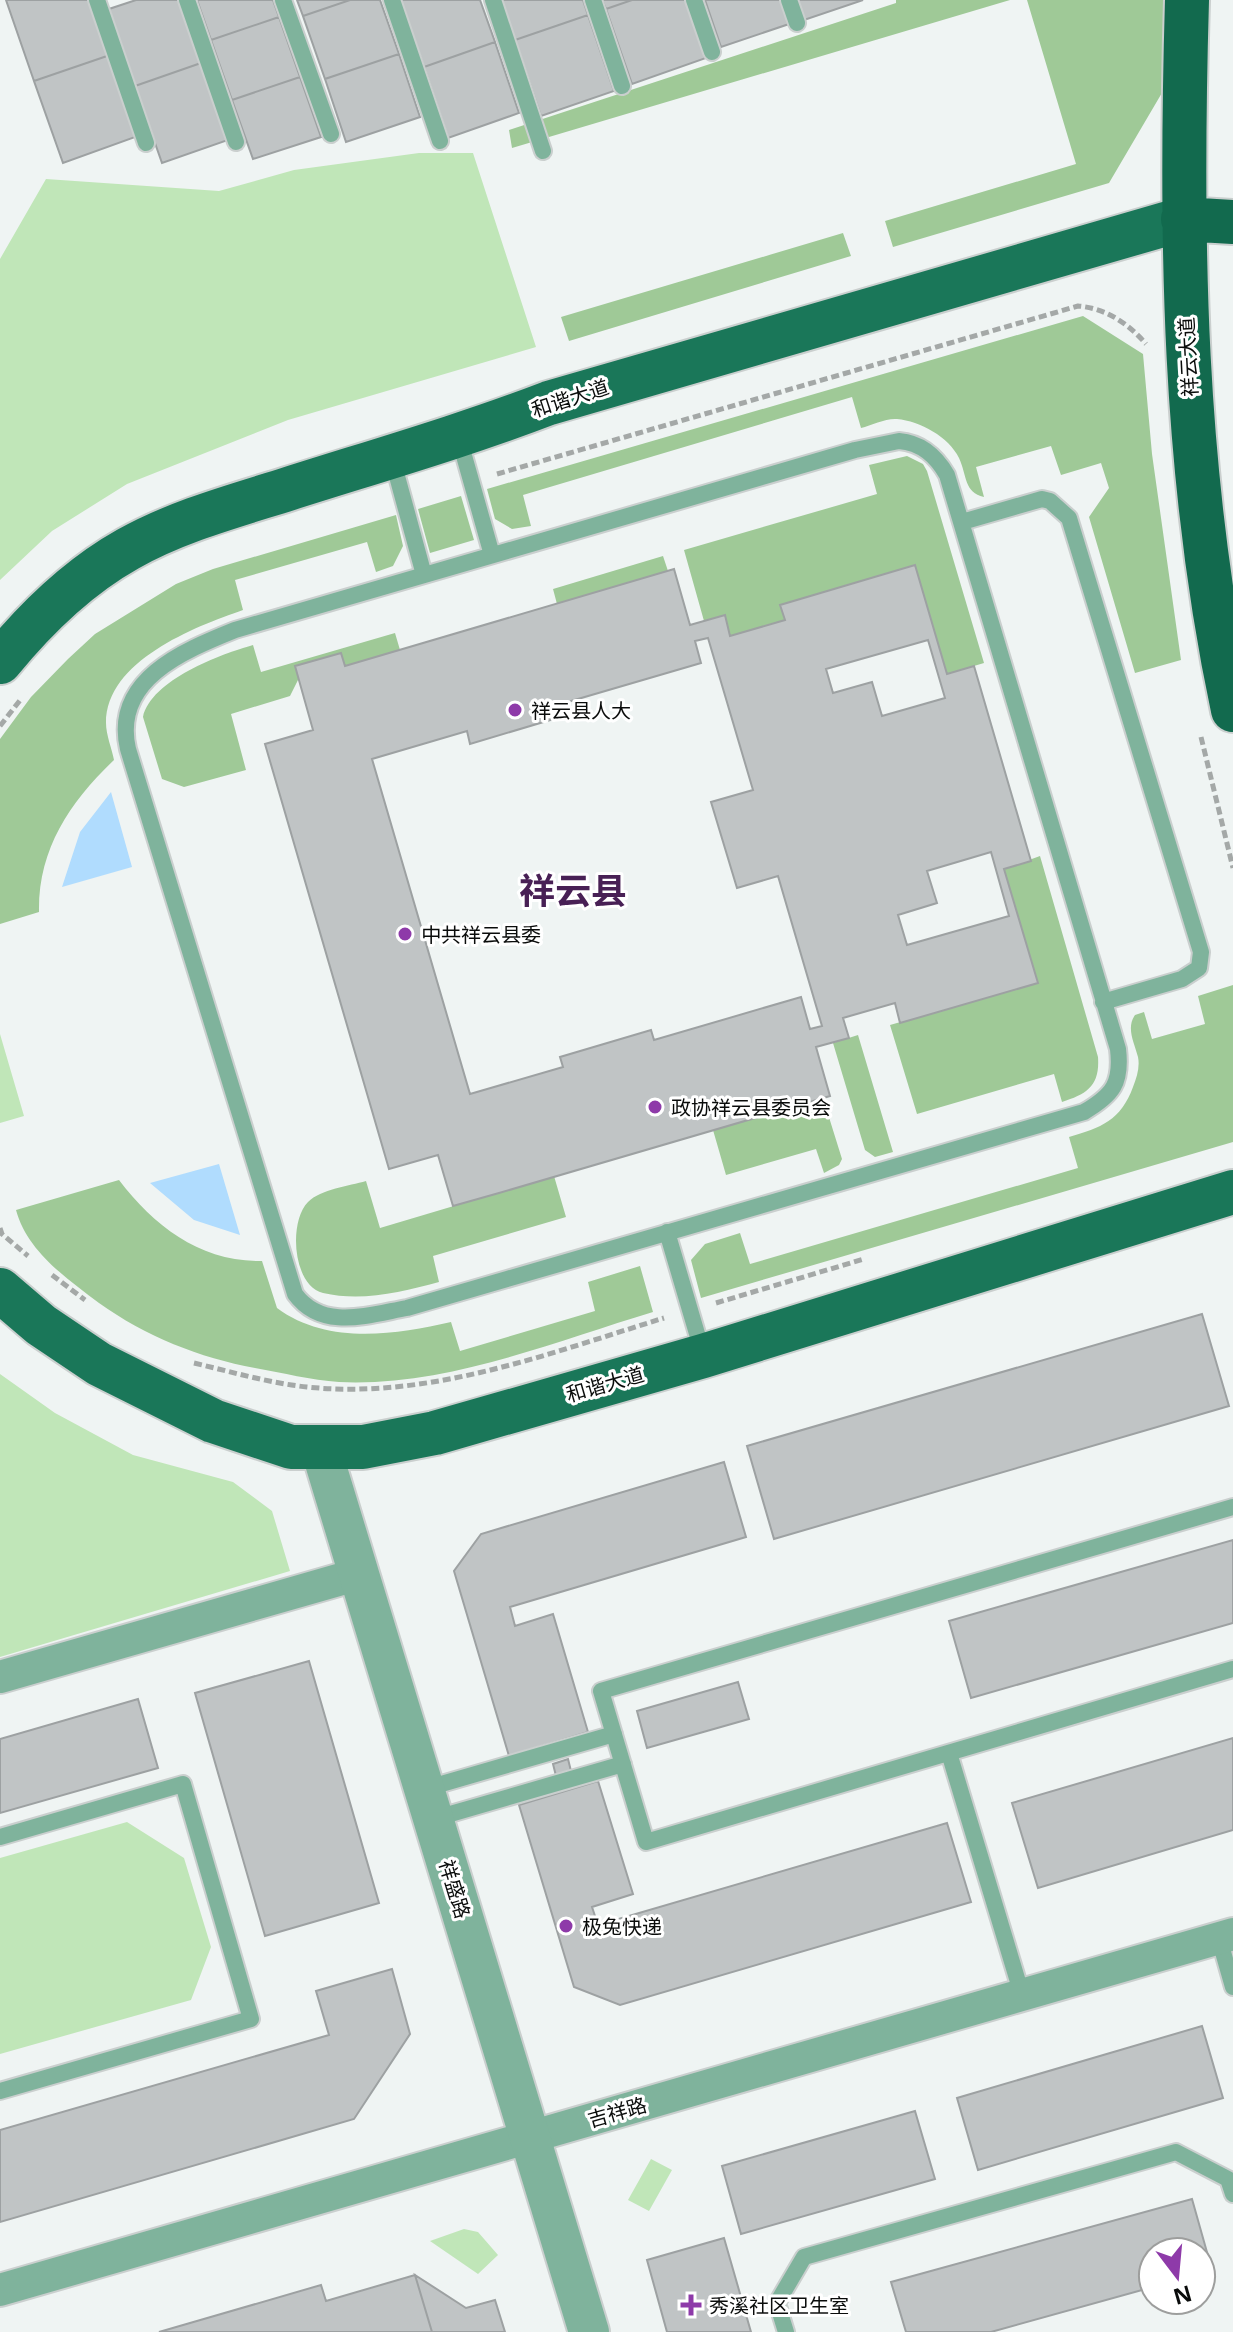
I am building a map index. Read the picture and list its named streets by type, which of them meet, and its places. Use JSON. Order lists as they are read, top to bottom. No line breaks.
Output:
{"streets":{"highway":["祥云大道"],"main road":["和谐大道"],"street":["祥盛路","吉祥路"]},"crossings":[["祥云大道","和谐大道"],["和谐大道","祥盛路"],["祥盛路","吉祥路"]],"districts":["祥云县"],"places":{"other":["祥云县人大","中共祥云县委","政协祥云县委员会","极兔快递"],"health":["秀溪社区卫生室"]},"north":"bottom"}
